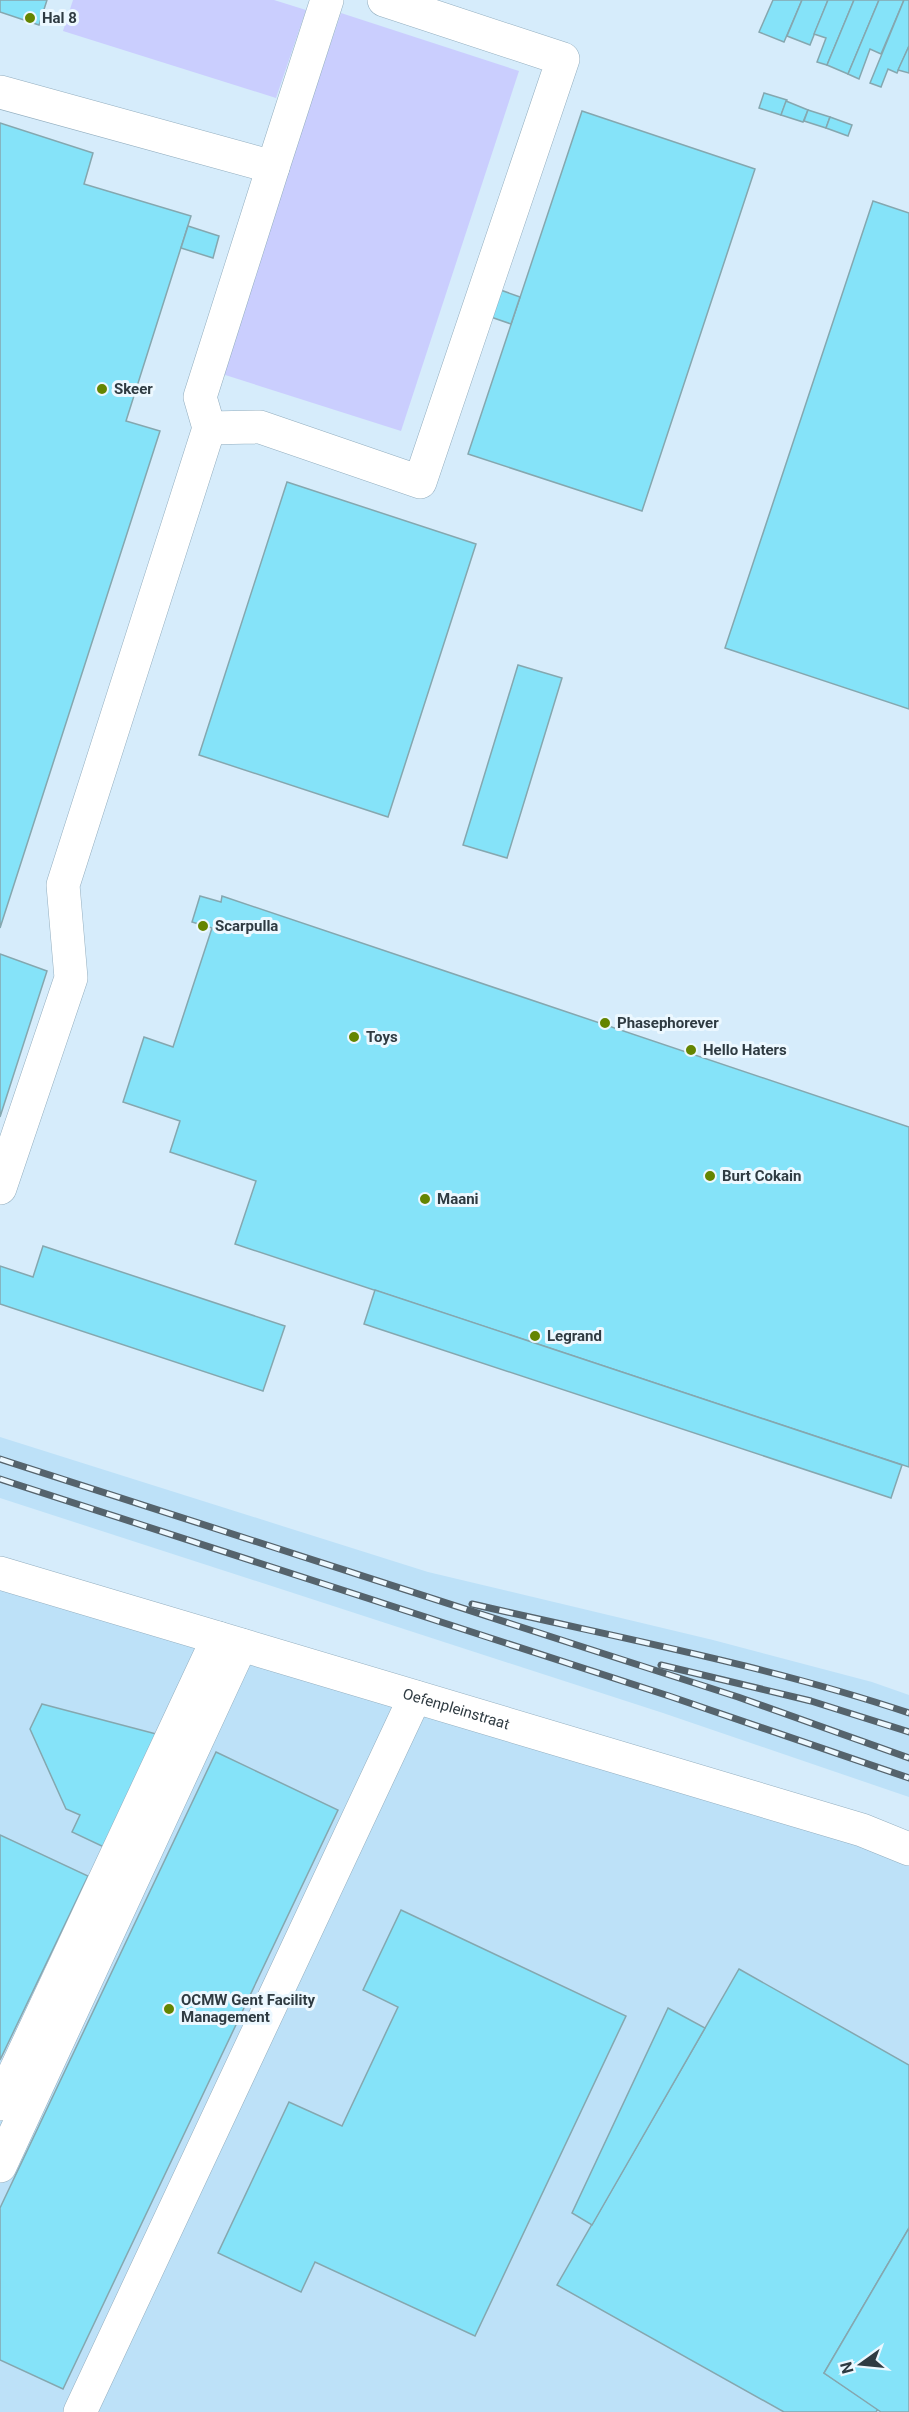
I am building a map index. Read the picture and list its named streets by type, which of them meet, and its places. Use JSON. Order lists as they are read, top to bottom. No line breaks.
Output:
{"streets":{"street":["Oefenpleinstraat"]},"places":["Hal 8","Skeer","Scarpulla","Phasephorever","Toys","Hello Haters","Burt Cokain","Maani","Legrand","OCMW Gent Facility Management"],"north":"left"}
